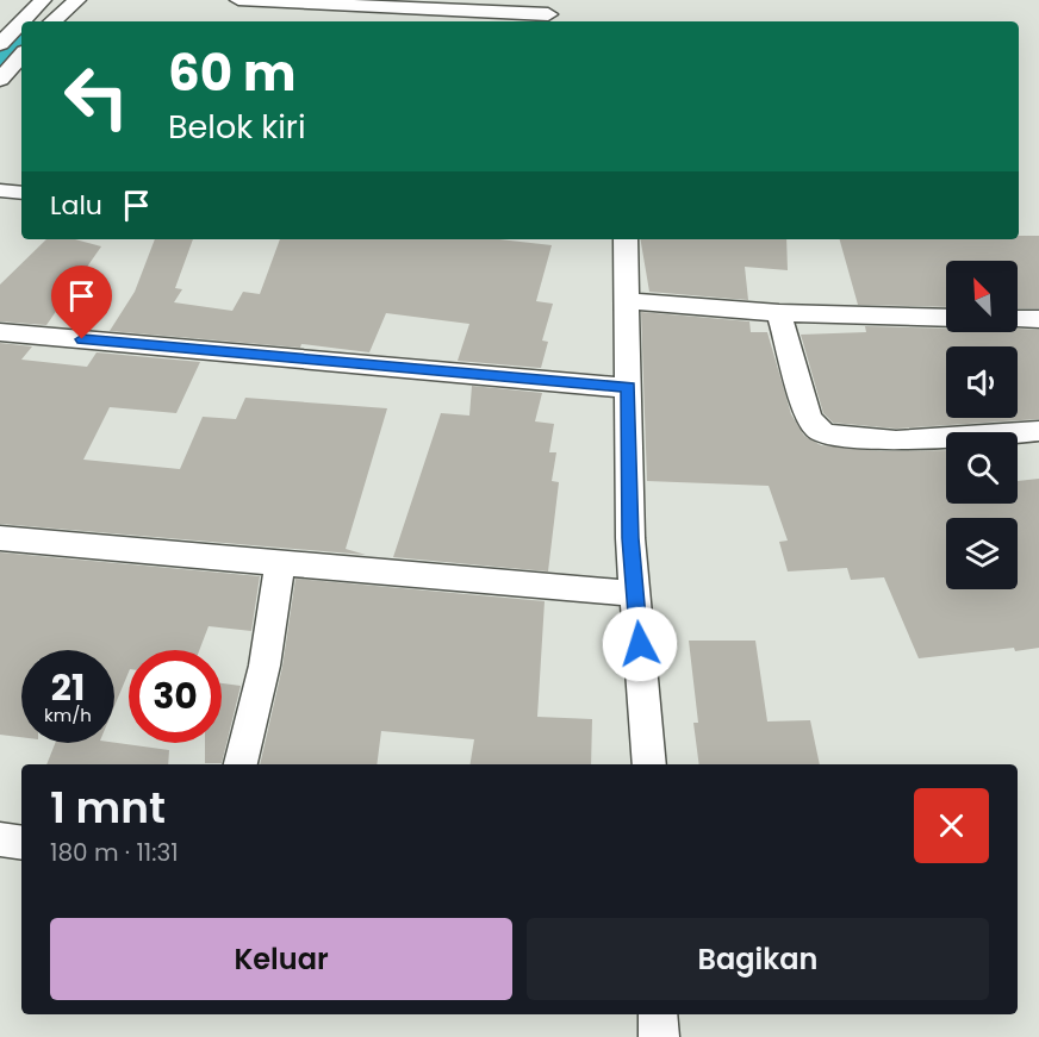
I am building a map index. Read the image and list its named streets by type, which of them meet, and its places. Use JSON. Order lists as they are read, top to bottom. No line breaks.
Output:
{"north":"top left","page":{"turn":["60 m","Belok kiri"],"then":"Lalu","speed":"21 km/h","limit":"30","heading":["1 mnt","180 m · 11:31"],"buttons":["Keluar","Bagikan"]}}
